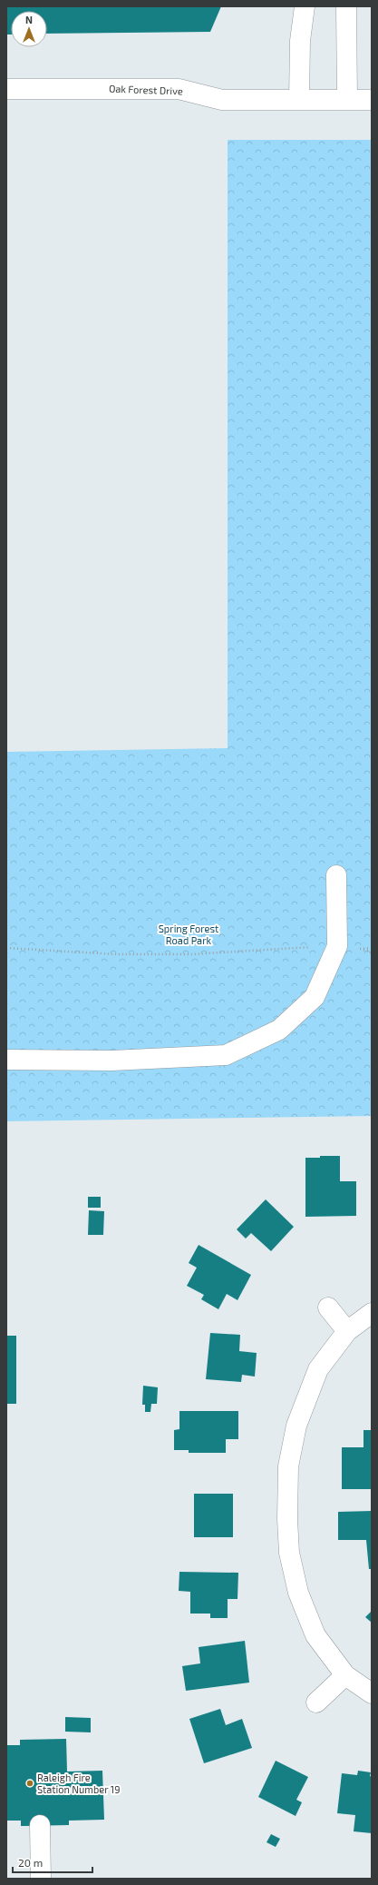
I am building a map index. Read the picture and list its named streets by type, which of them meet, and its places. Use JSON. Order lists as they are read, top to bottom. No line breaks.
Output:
{"streets":{"street":["Oak Forest Drive"]},"parks":["Spring Forest Road Park"],"places":["Raleigh Fire Station Number 19"],"scale_bar":"20 m","north":"top"}
